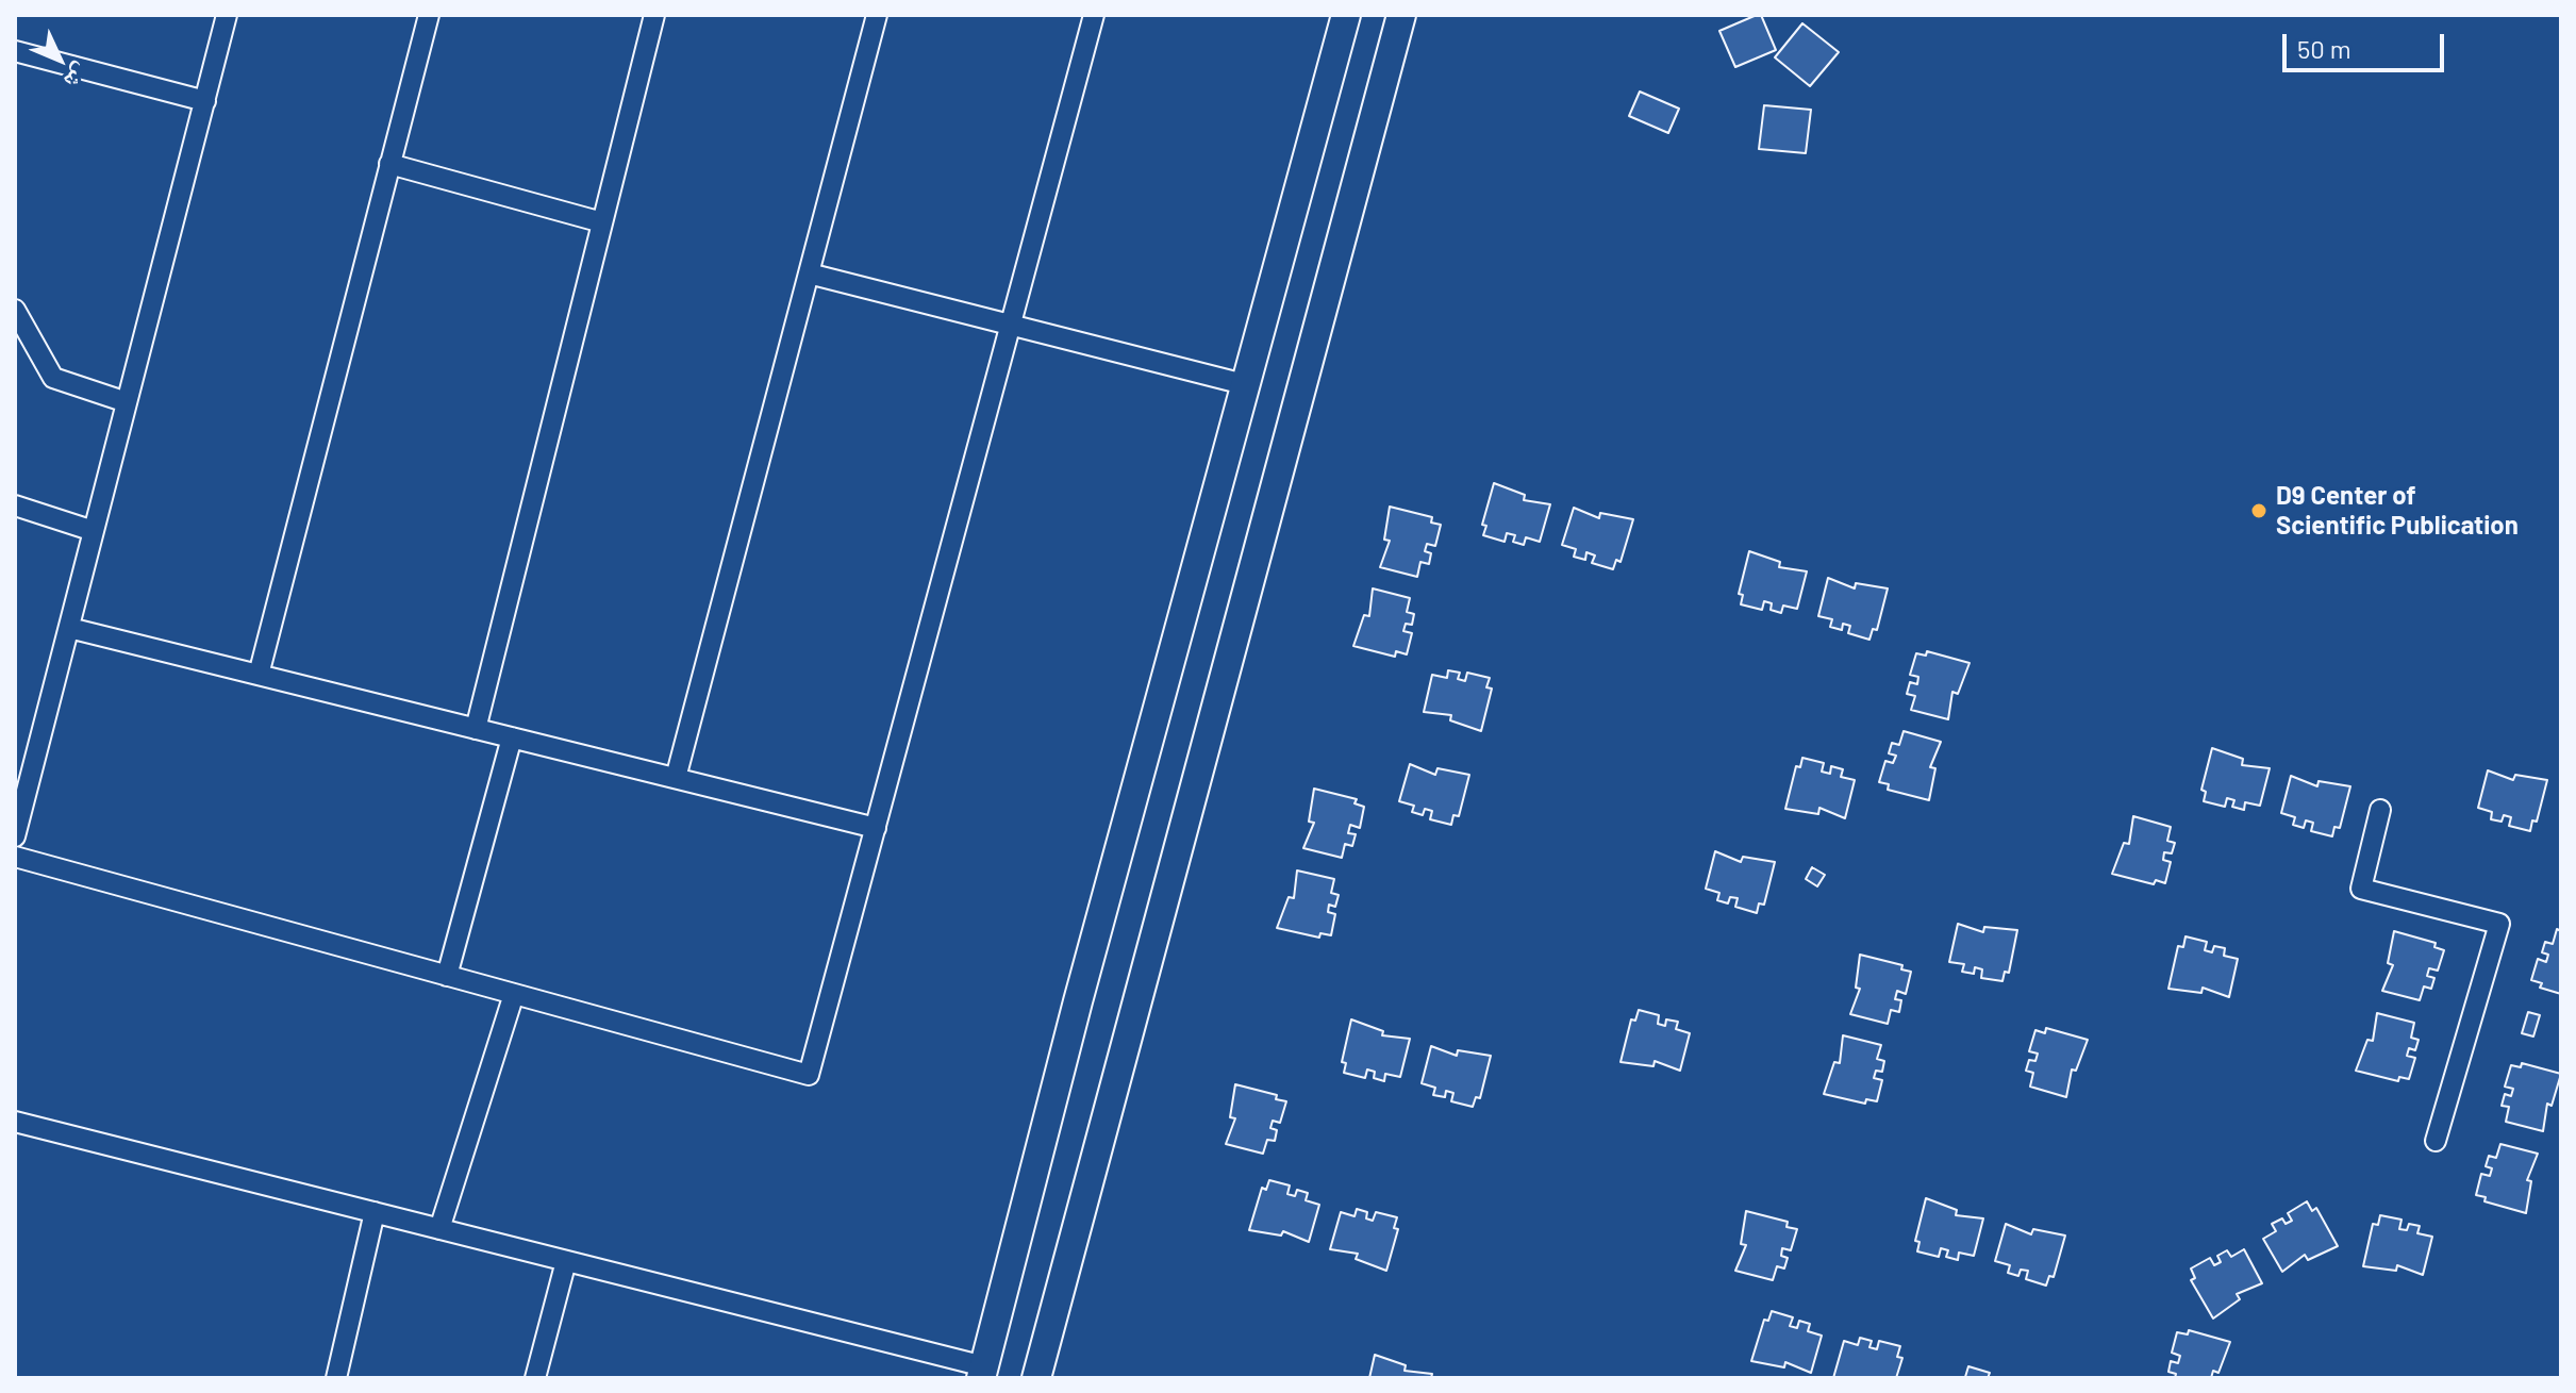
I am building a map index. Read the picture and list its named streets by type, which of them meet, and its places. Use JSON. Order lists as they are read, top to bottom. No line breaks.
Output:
{"places":["D9 Center of Scientific Publication"],"scale_bar":"50 m","north":"bottom right"}
